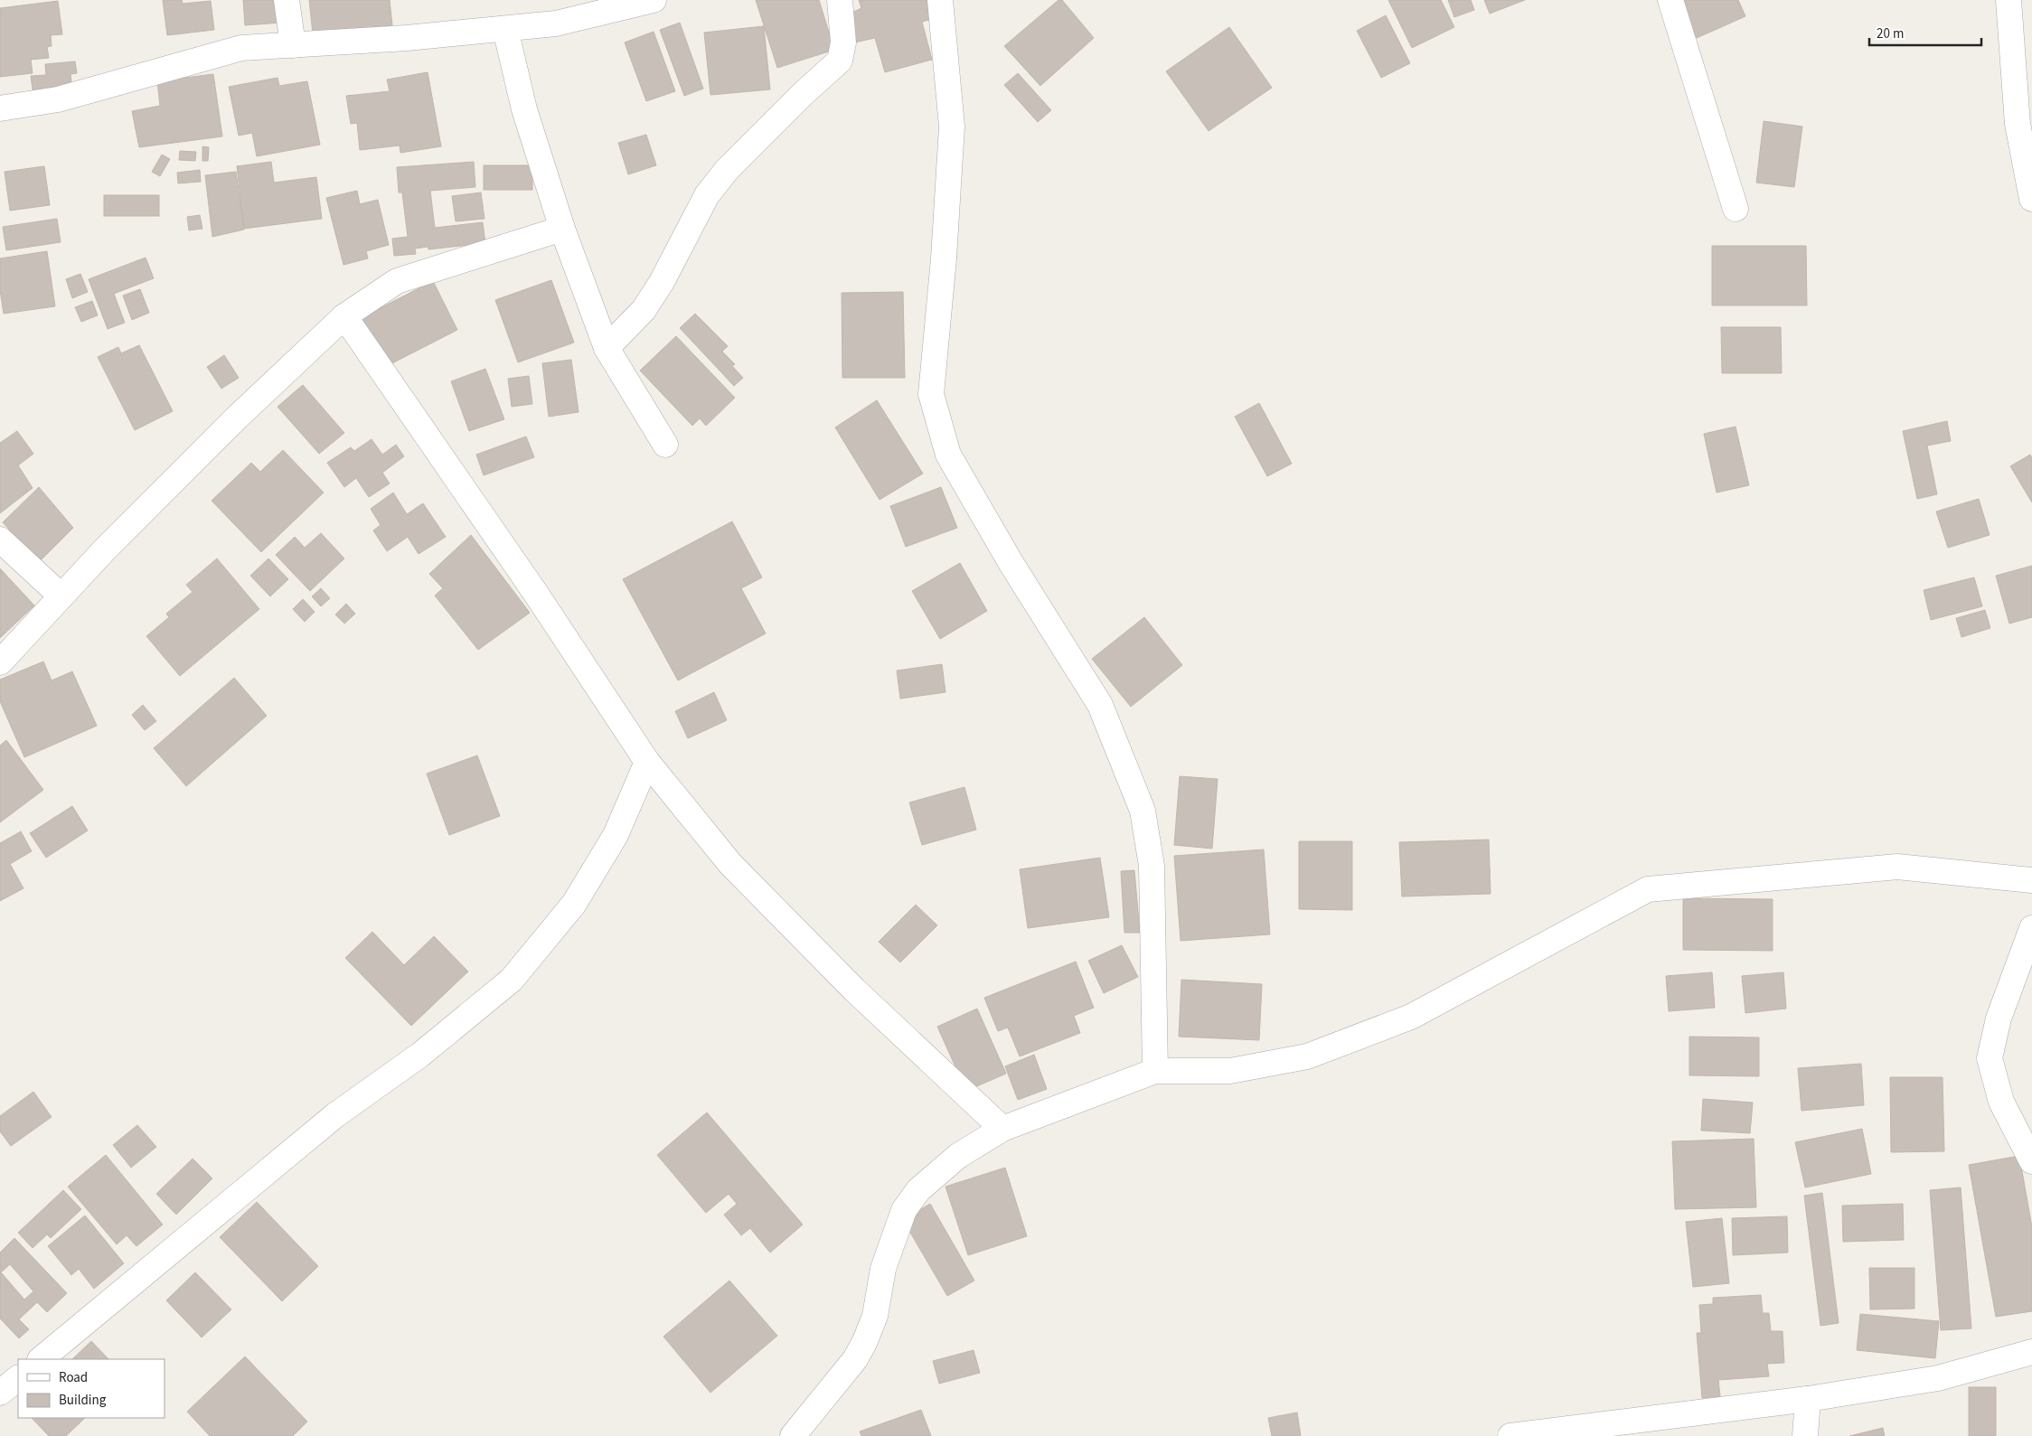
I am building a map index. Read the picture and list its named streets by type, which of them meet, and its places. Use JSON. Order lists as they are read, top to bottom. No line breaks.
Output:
{"legend":["Road","Building"],"scale_bar":"20 m"}
